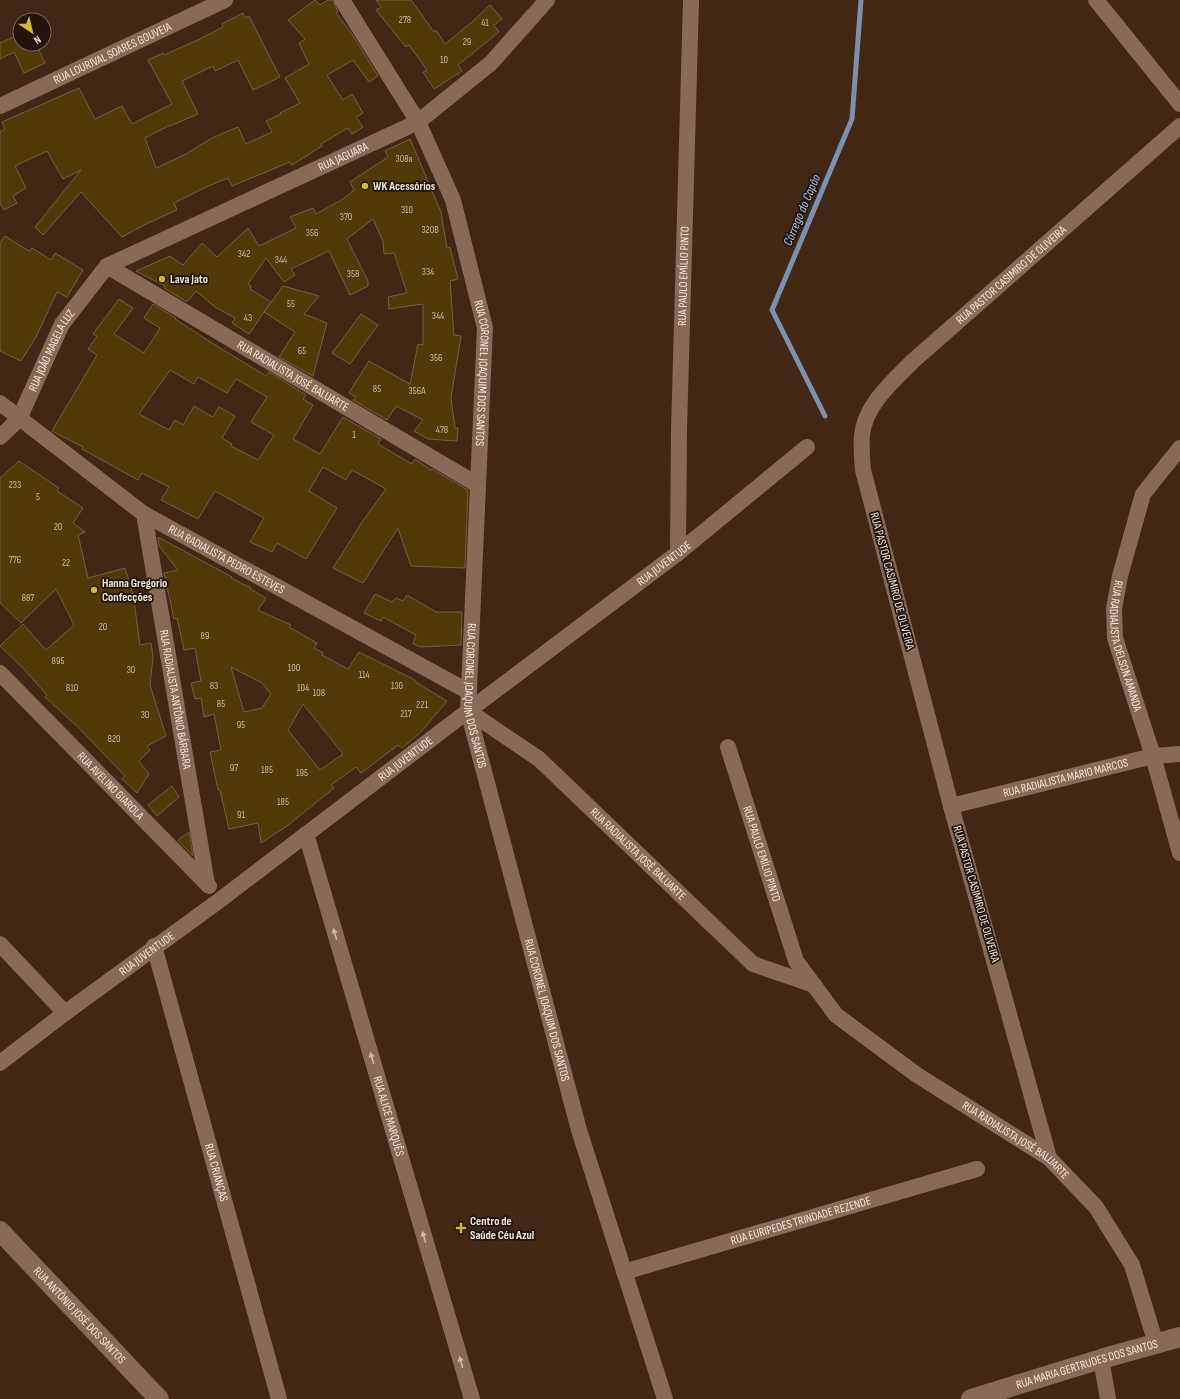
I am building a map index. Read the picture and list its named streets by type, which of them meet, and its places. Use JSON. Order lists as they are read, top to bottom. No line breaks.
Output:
{"streets":{"street":["RUA LOURIVAL SOARES GOUVEIA","RUA JAGUARA","RUA PASTOR CASIMIRO DE OLIVEIRA","RUA PAULO EMÍLIO PINTO","RUA JOÃO MAGELA LUZ","RUA CORONEL JOAQUIM DOS SANTOS","RUA RADIALISTA JOSÉ BALUARTE","RUA RADIALISTA PEDRO ESTEVES","RUA JUVENTUDE","RUA RADIALISTA DELSON AMANDA","RUA RADIALISTA ANTÔNIO BÁRBARA","RUA RADIALISTA MÁRIO MARCOS","RUA AVELINO GIAROLA","RUA ALICE MARQUÊS","RUA CRIANÇAS","RUA EURIPEDES TRINDADE REZENDE","RUA ANTÔNIO JOSÉ DOS SANTOS","RUA MARIA GERTRUDES DOS SANTOS"]},"crossings":[["RUA JAGUARA","RUA JOÃO MAGELA LUZ"],["RUA JAGUARA","RUA CORONEL JOAQUIM DOS SANTOS"],["RUA JAGUARA","RUA RADIALISTA JOSÉ BALUARTE"],["RUA PASTOR CASIMIRO DE OLIVEIRA","RUA RADIALISTA JOSÉ BALUARTE"],["RUA PASTOR CASIMIRO DE OLIVEIRA","RUA RADIALISTA MÁRIO MARCOS"],["RUA PAULO EMÍLIO PINTO","RUA RADIALISTA JOSÉ BALUARTE"],["RUA PAULO EMÍLIO PINTO","RUA JUVENTUDE"],["RUA JOÃO MAGELA LUZ","RUA RADIALISTA JOSÉ BALUARTE"],["RUA JOÃO MAGELA LUZ","RUA RADIALISTA PEDRO ESTEVES"],["RUA CORONEL JOAQUIM DOS SANTOS","RUA RADIALISTA JOSÉ BALUARTE"],["RUA CORONEL JOAQUIM DOS SANTOS","RUA RADIALISTA PEDRO ESTEVES"],["RUA CORONEL JOAQUIM DOS SANTOS","RUA JUVENTUDE"],["RUA CORONEL JOAQUIM DOS SANTOS","RUA EURIPEDES TRINDADE REZENDE"],["RUA RADIALISTA JOSÉ BALUARTE","RUA JUVENTUDE"],["RUA RADIALISTA JOSÉ BALUARTE","RUA MARIA GERTRUDES DOS SANTOS"],["RUA RADIALISTA PEDRO ESTEVES","RUA RADIALISTA ANTÔNIO BÁRBARA"],["RUA JUVENTUDE","RUA AVELINO GIAROLA"],["RUA JUVENTUDE","RUA ALICE MARQUÊS"],["RUA JUVENTUDE","RUA CRIANÇAS"],["RUA RADIALISTA DELSON AMANDA","RUA RADIALISTA MÁRIO MARCOS"],["RUA RADIALISTA ANTÔNIO BÁRBARA","RUA AVELINO GIAROLA"]],"one_way":["RUA ALICE MARQUÊS"],"water":["Córrego do Capão"],"places":{"other":["WK Acessórios","Lava Jato","Hanna Gregorio Confecções"],"health":["Centro de Saúde Céu Azul"]},"house_numbers":["278","41","29","10","308a","310","370","320B","356","342","344","334","358","55","344","43","65","356","85","356A","478","1","233","5","20","776","22","887","20","89","895","100","30","114","83","130","810","104","108","85","221","217","30","95","820","97","185","195","185","91"],"north":"bottom right"}
